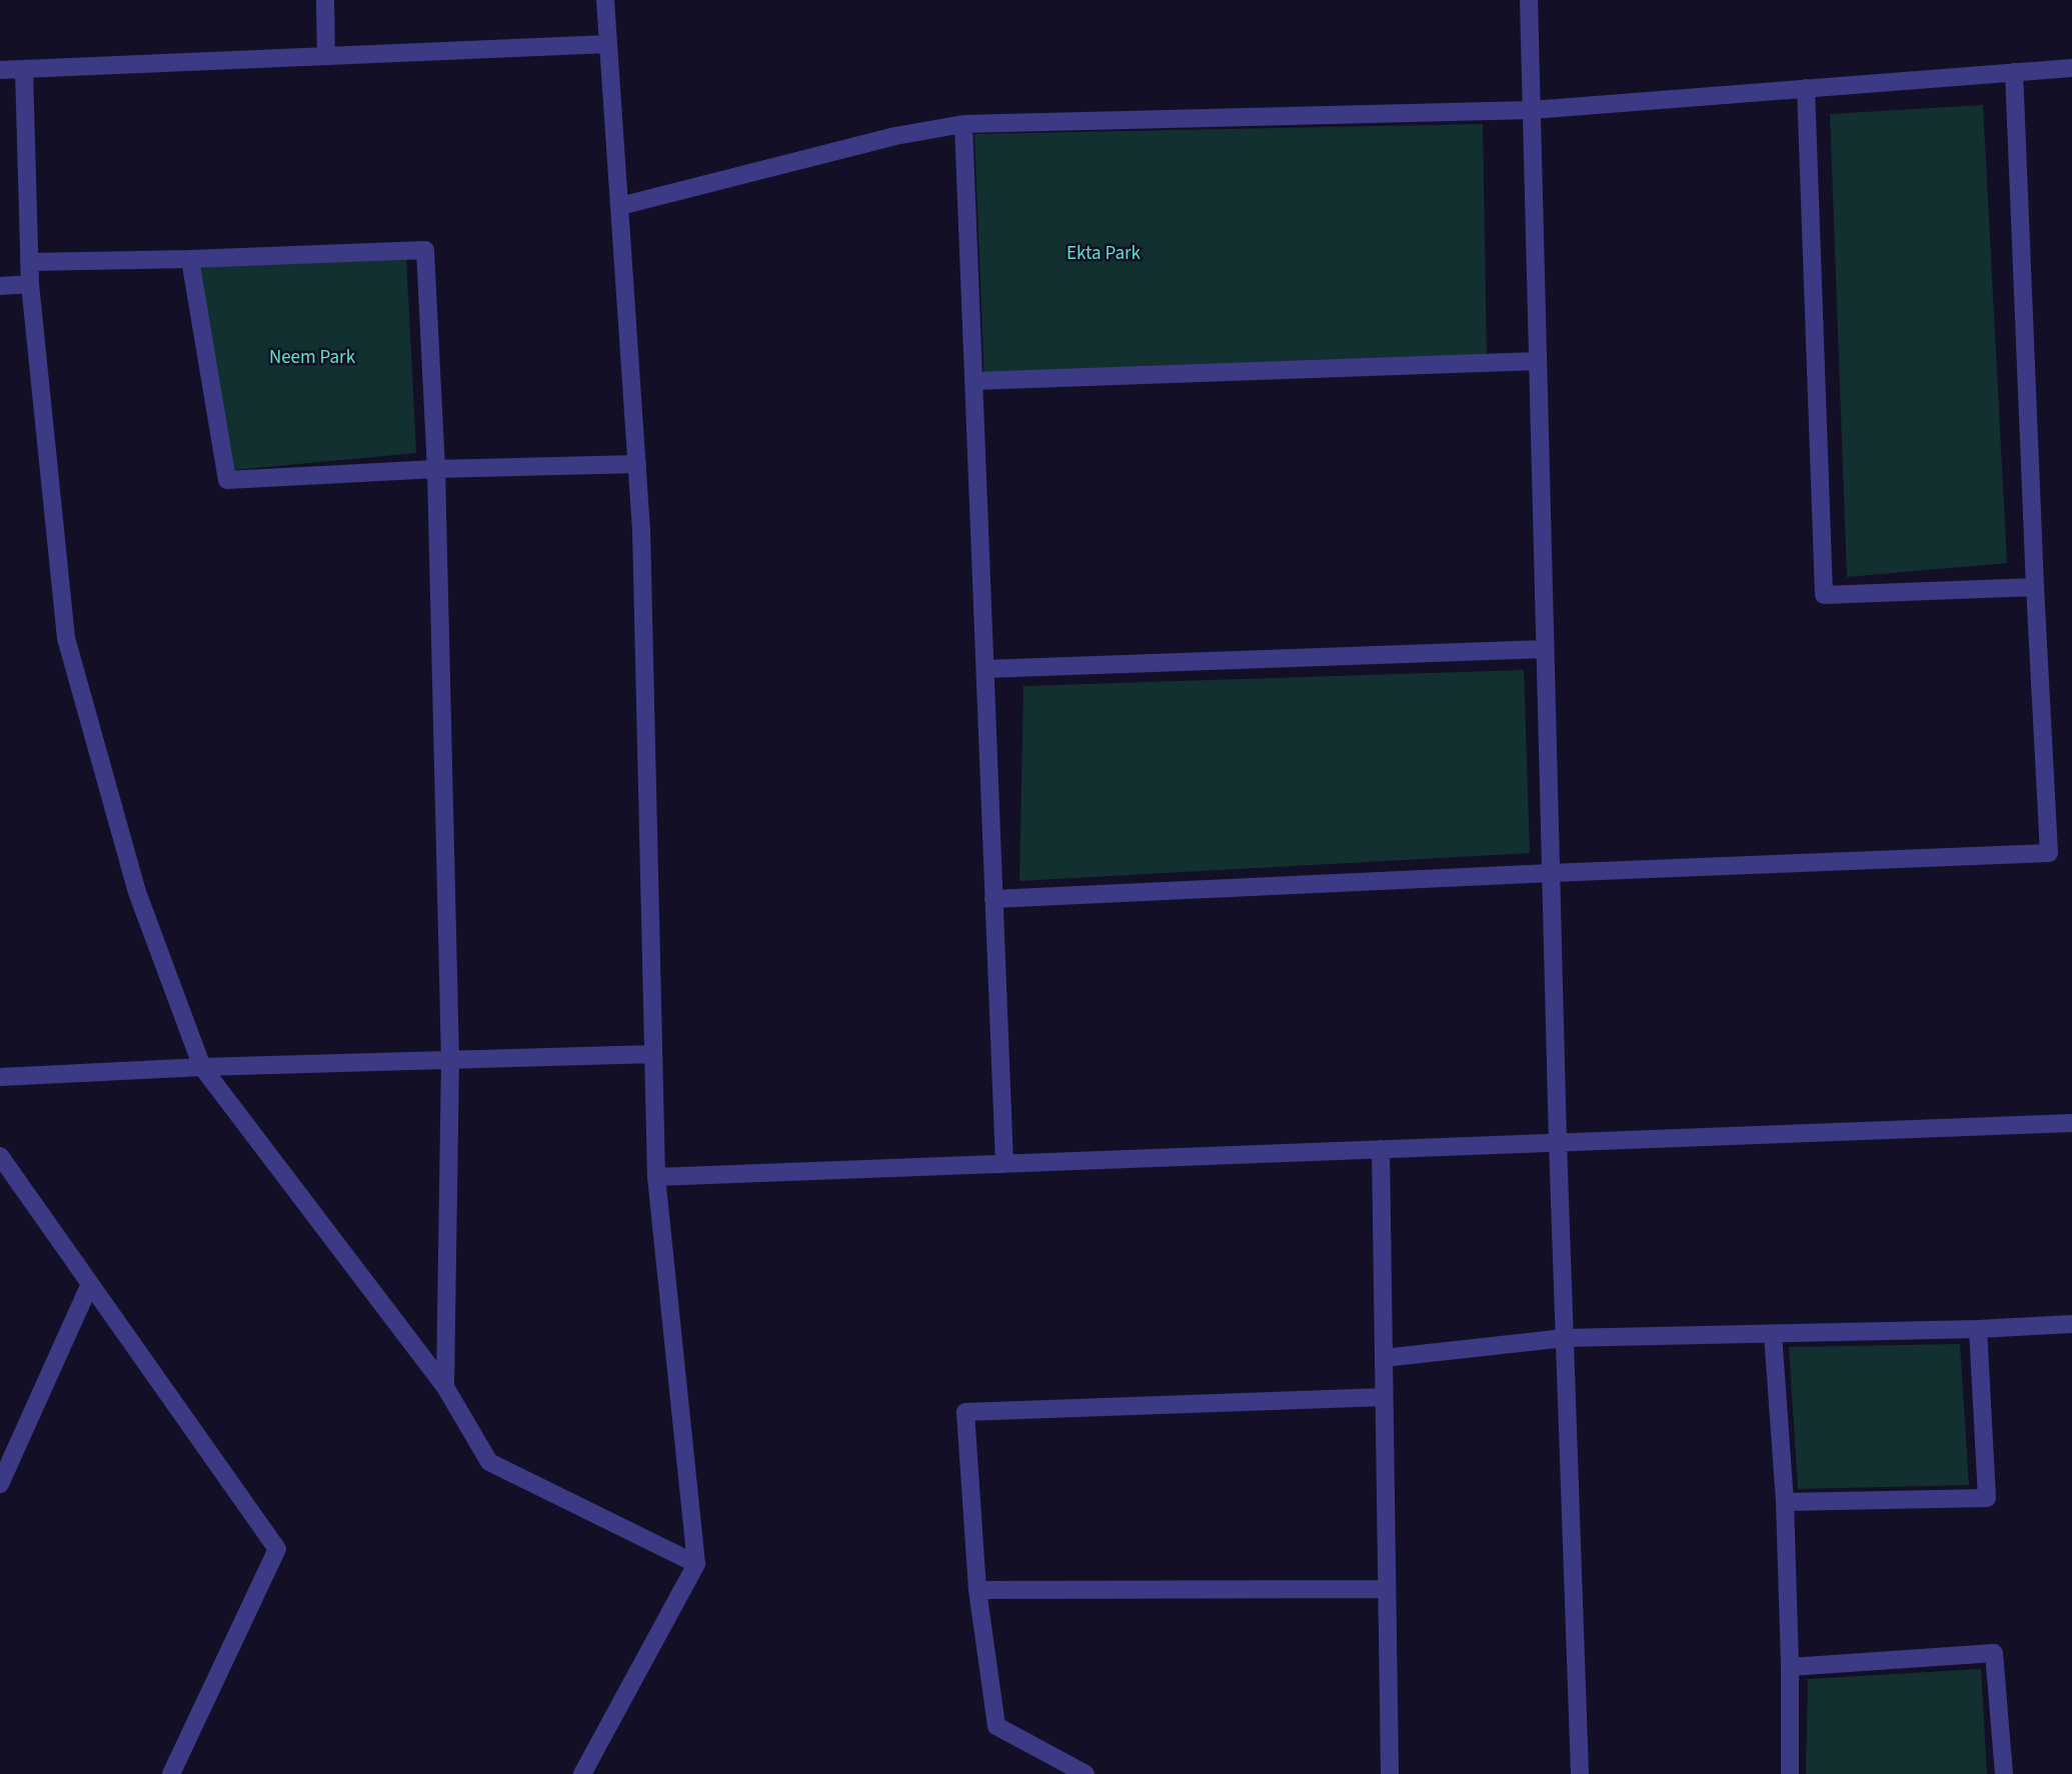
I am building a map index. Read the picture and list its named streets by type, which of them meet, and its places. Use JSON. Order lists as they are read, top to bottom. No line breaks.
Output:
{"parks":["Ekta Park","Neem Park"]}
